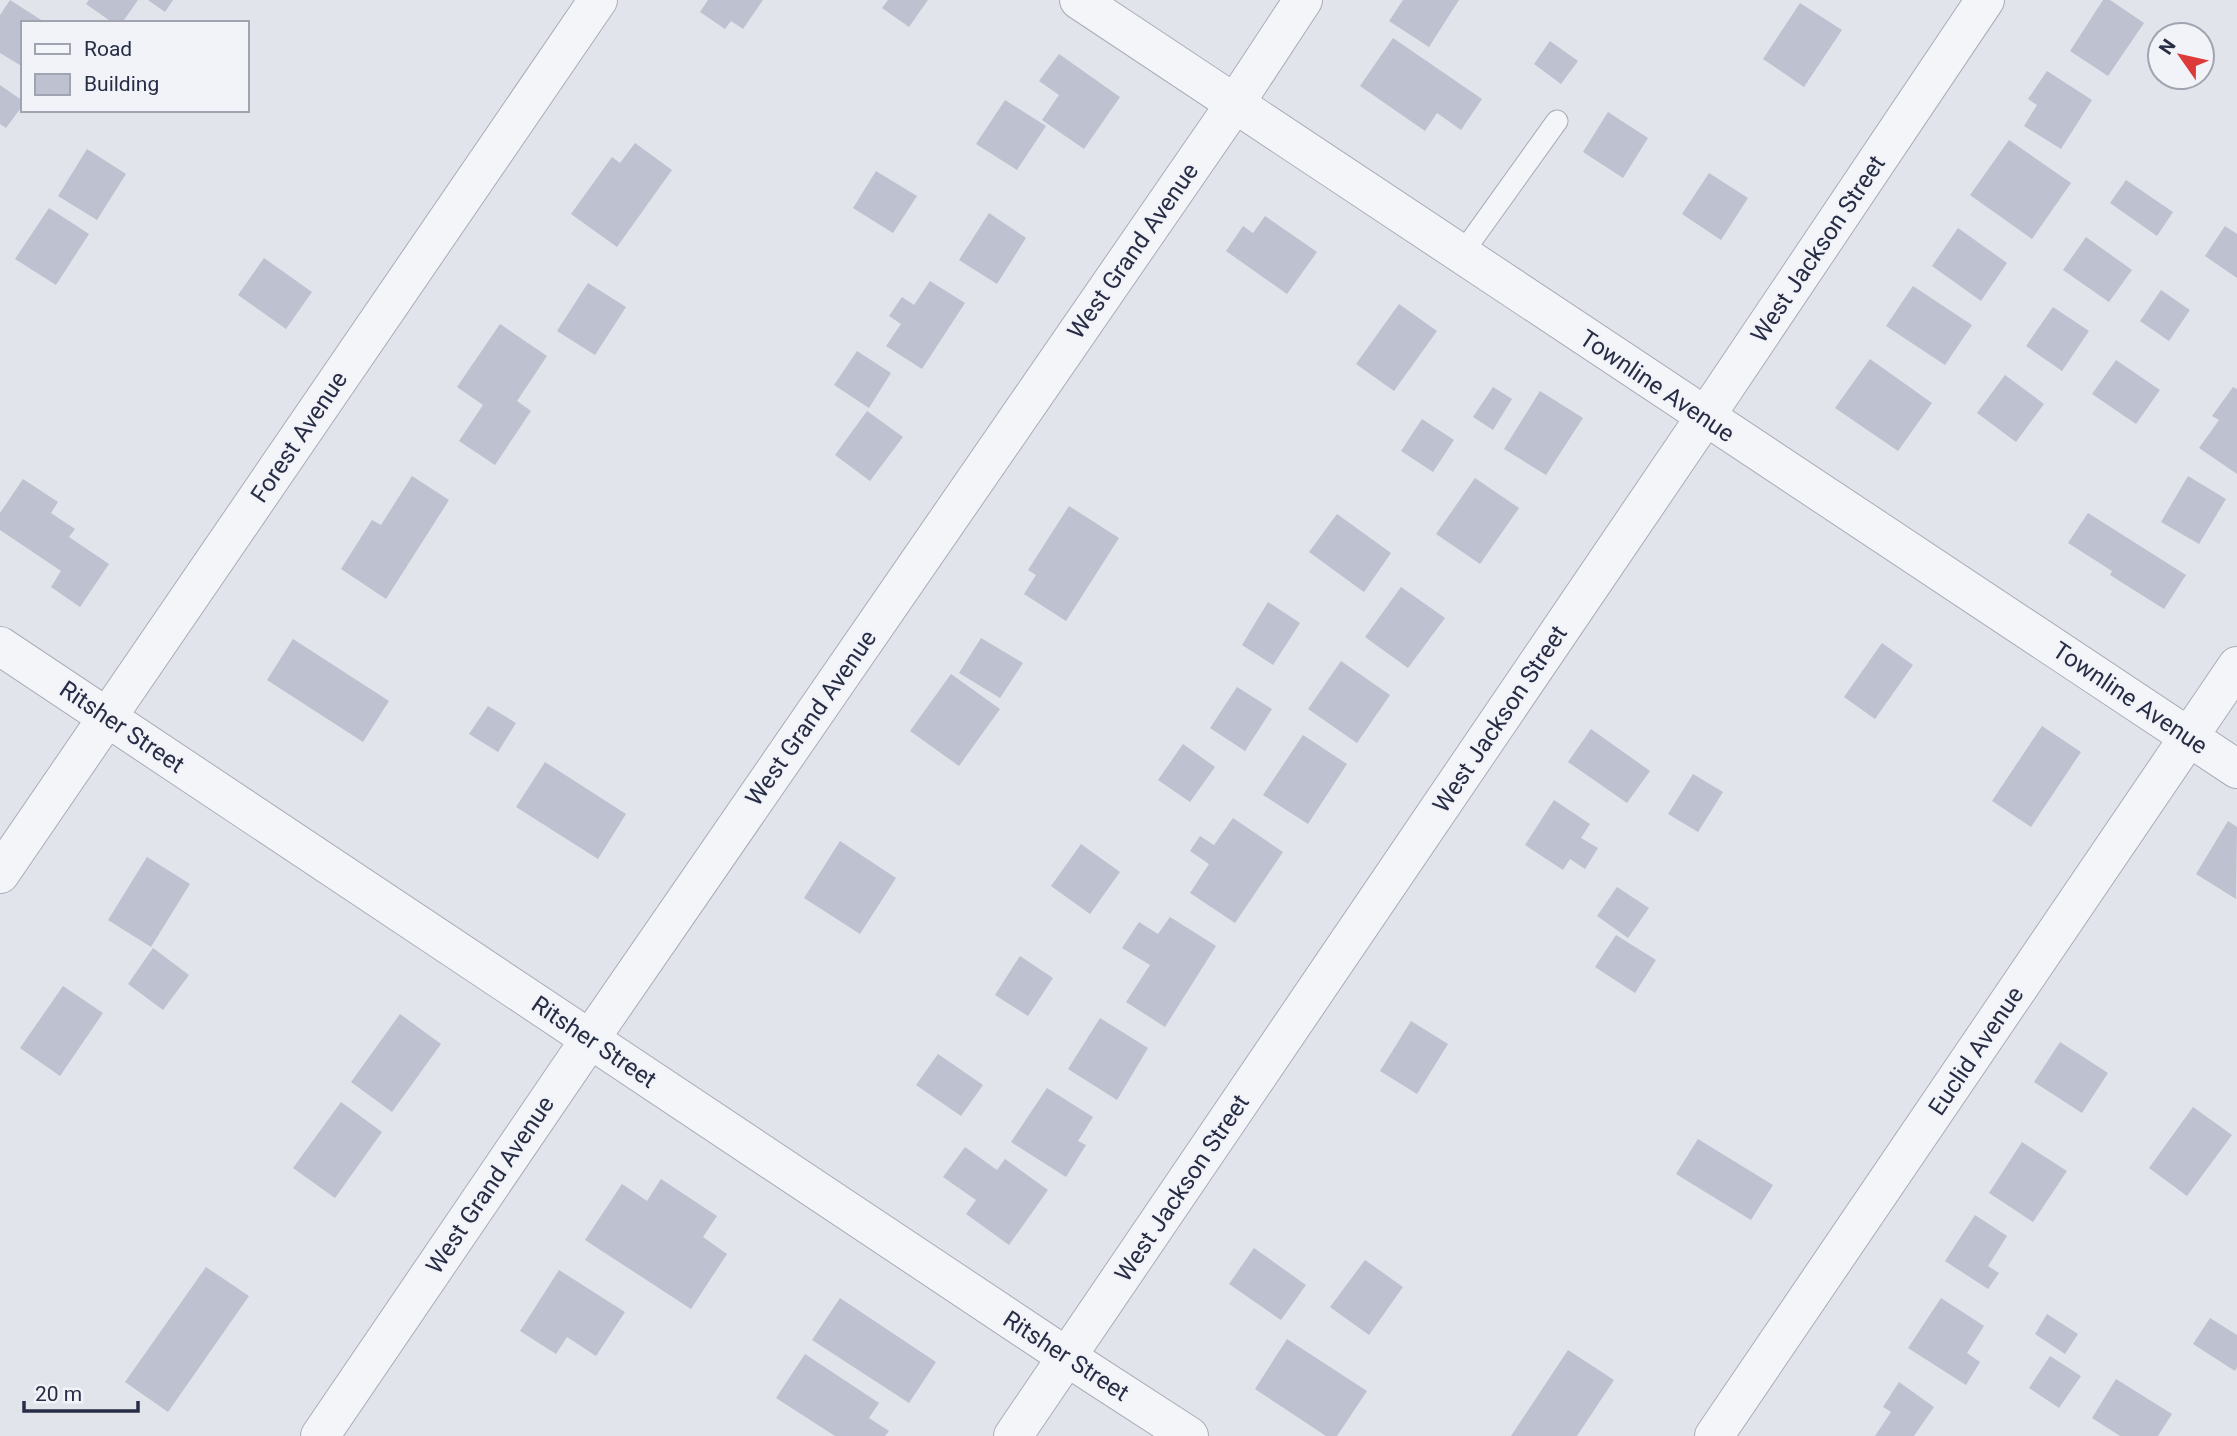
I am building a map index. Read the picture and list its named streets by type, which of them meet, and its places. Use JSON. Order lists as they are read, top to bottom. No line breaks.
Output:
{"streets":{"street":["West Jackson Street","West Grand Avenue","Townline Avenue","Forest Avenue","Ritsher Street","Euclid Avenue"]},"crossings":[["West Jackson Street","Townline Avenue"],["West Jackson Street","Ritsher Street"],["West Grand Avenue","Townline Avenue"],["West Grand Avenue","Ritsher Street"],["Townline Avenue","Euclid Avenue"],["Forest Avenue","Ritsher Street"]],"legend":["Road","Building"],"scale_bar":"20 m","north":"top left"}
